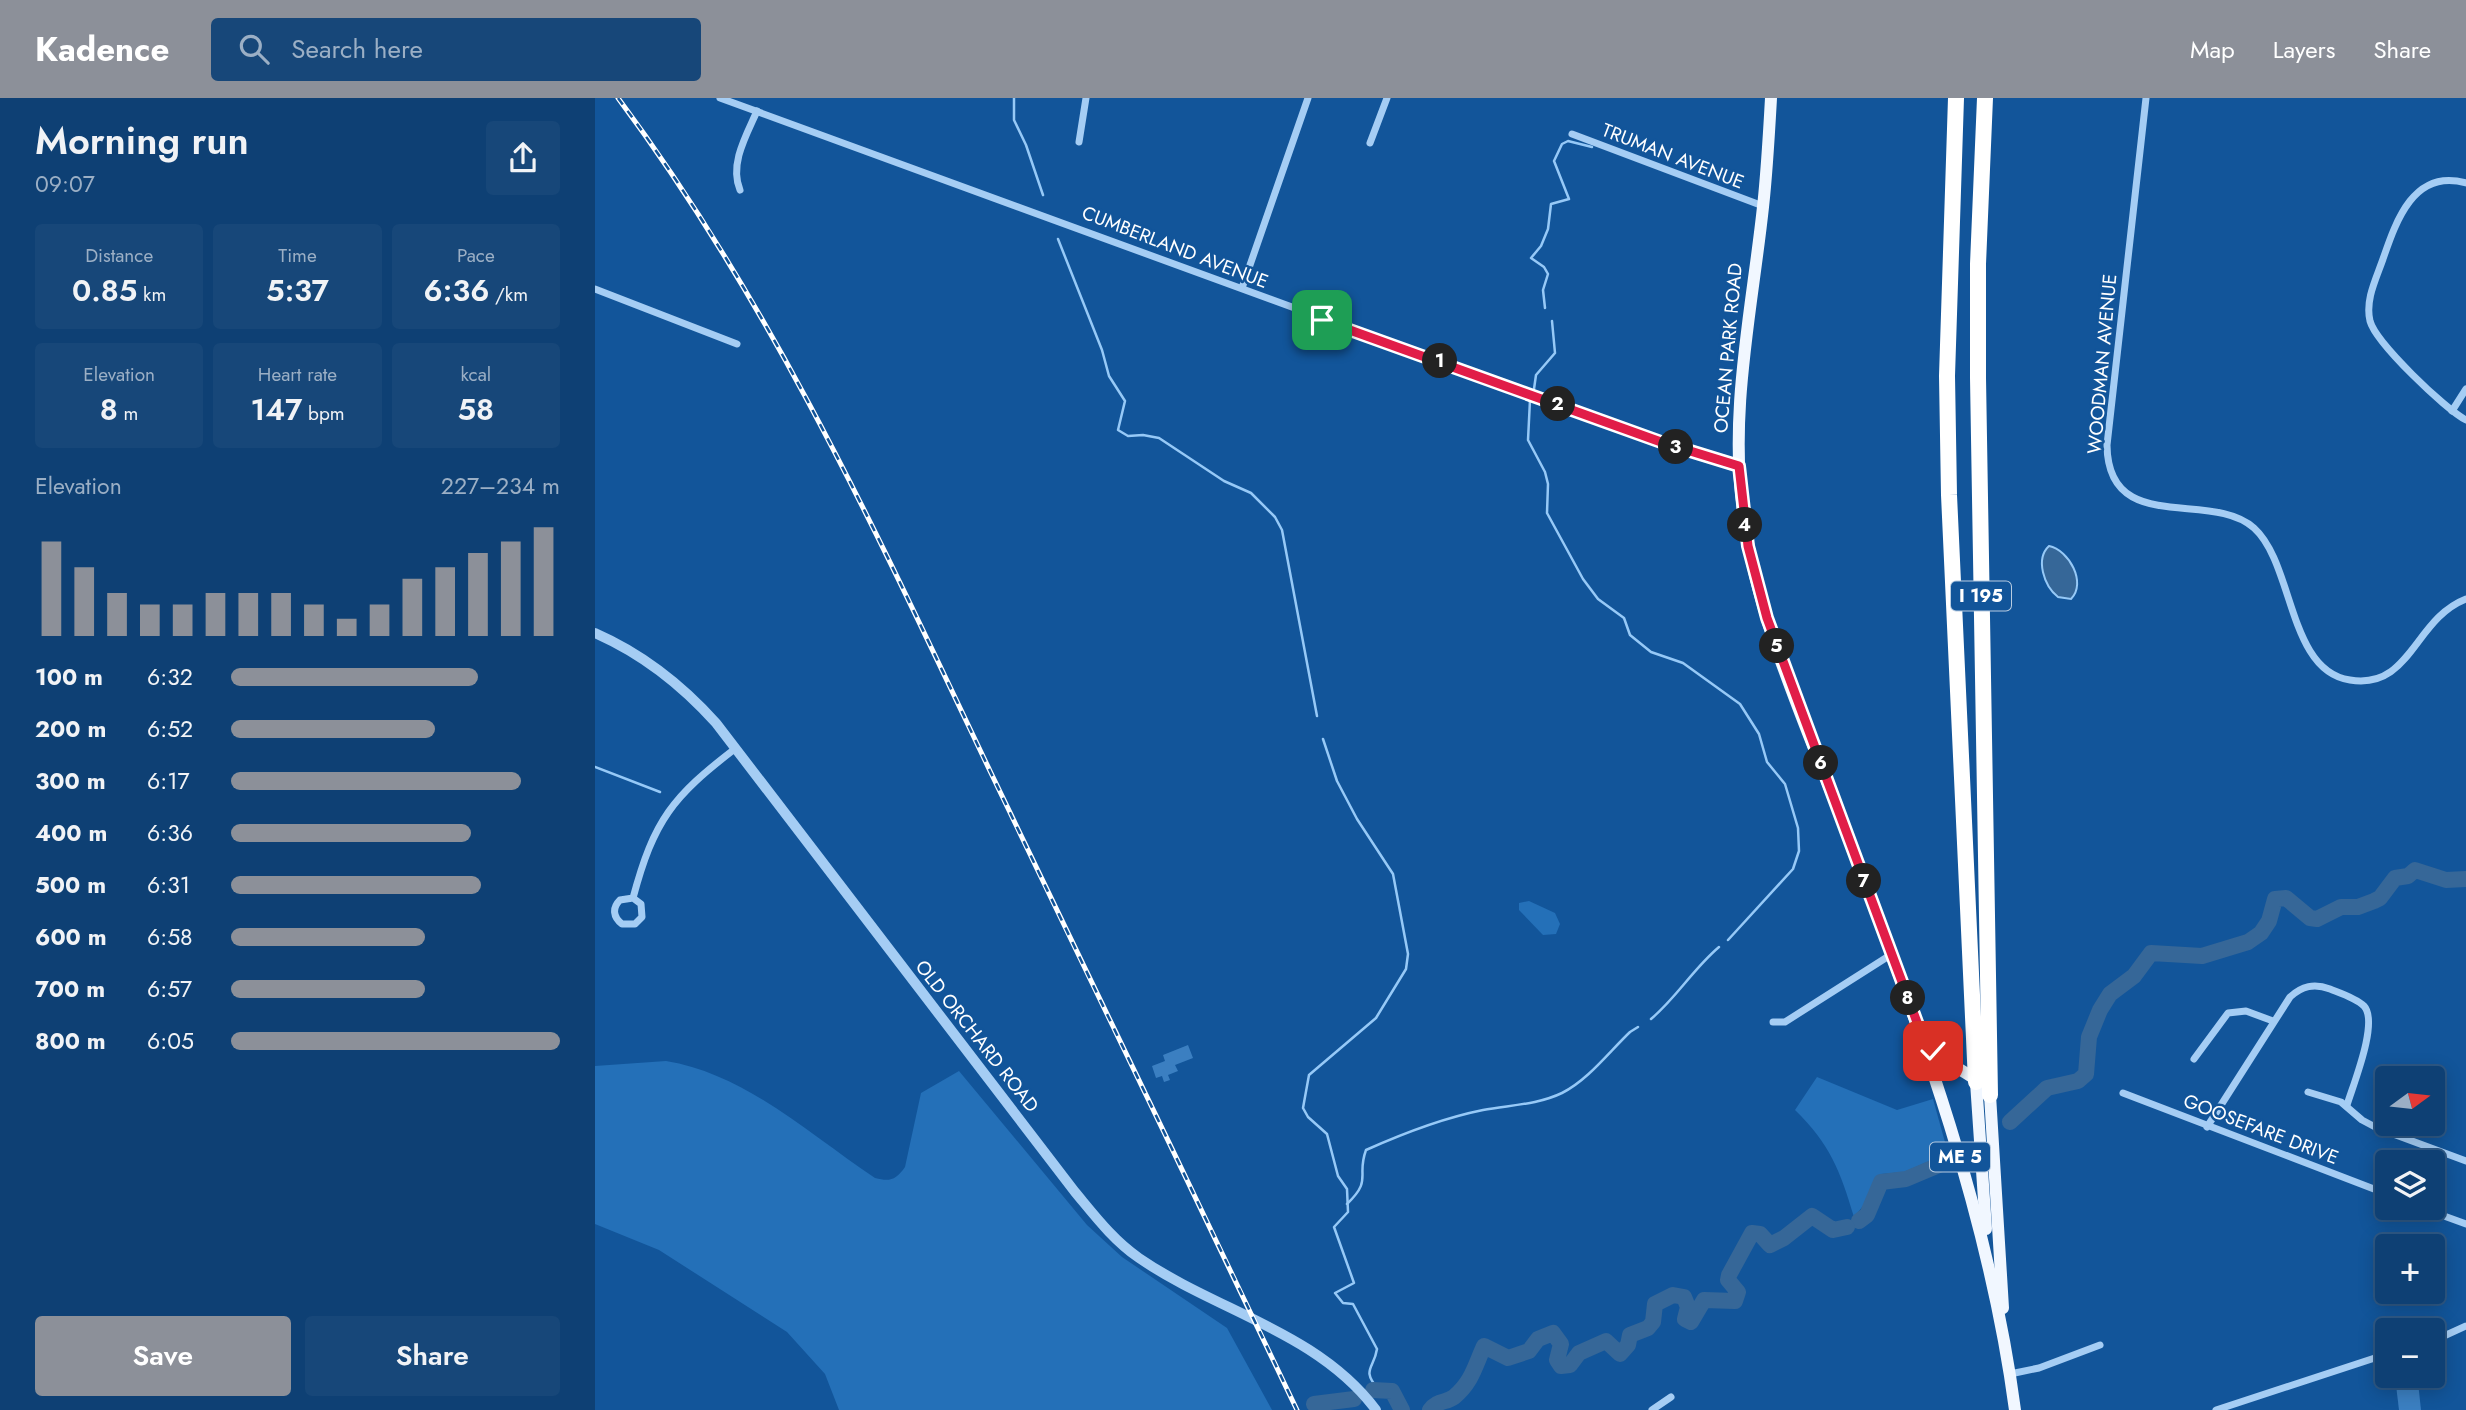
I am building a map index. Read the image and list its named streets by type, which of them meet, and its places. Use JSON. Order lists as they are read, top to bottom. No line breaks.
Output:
{"streets":{"highway":["I 195"],"main road":["OCEAN PARK ROAD","ME 5"],"street":["TRUMAN AVENUE","CUMBERLAND AVENUE","WOODMAN AVENUE","OLD ORCHARD ROAD","GOOSEFARE DRIVE"]},"crossings":[["TRUMAN AVENUE","OCEAN PARK ROAD"],["CUMBERLAND AVENUE","OCEAN PARK ROAD"],["OCEAN PARK ROAD","I 195"]],"north":"right","page":{"header":"Kadence","search":"Search here","nav":["Map","Layers","Share"],"heading":["Morning run","09:07"],"stats":[["Distance","0.85 km"],["Time","5:37"],["Pace","6:36 /km"],["Elevation","8 m"],["Heart rate","147 bpm"],["kcal","58"]],"pins":["1","2","3","4","5","6","7","8"],"chart":["Elevation","227–234 m"],"list":[{"name":"100 m","note":"6:32"},{"name":"200 m","note":"6:52"},{"name":"300 m","note":"6:17"},{"name":"400 m","note":"6:36"},{"name":"500 m","note":"6:31"},{"name":"600 m","note":"6:58"},{"name":"700 m","note":"6:57"},{"name":"800 m","note":"6:05"}],"map_buttons":["+","−"],"buttons":["Save","Share"]}}
